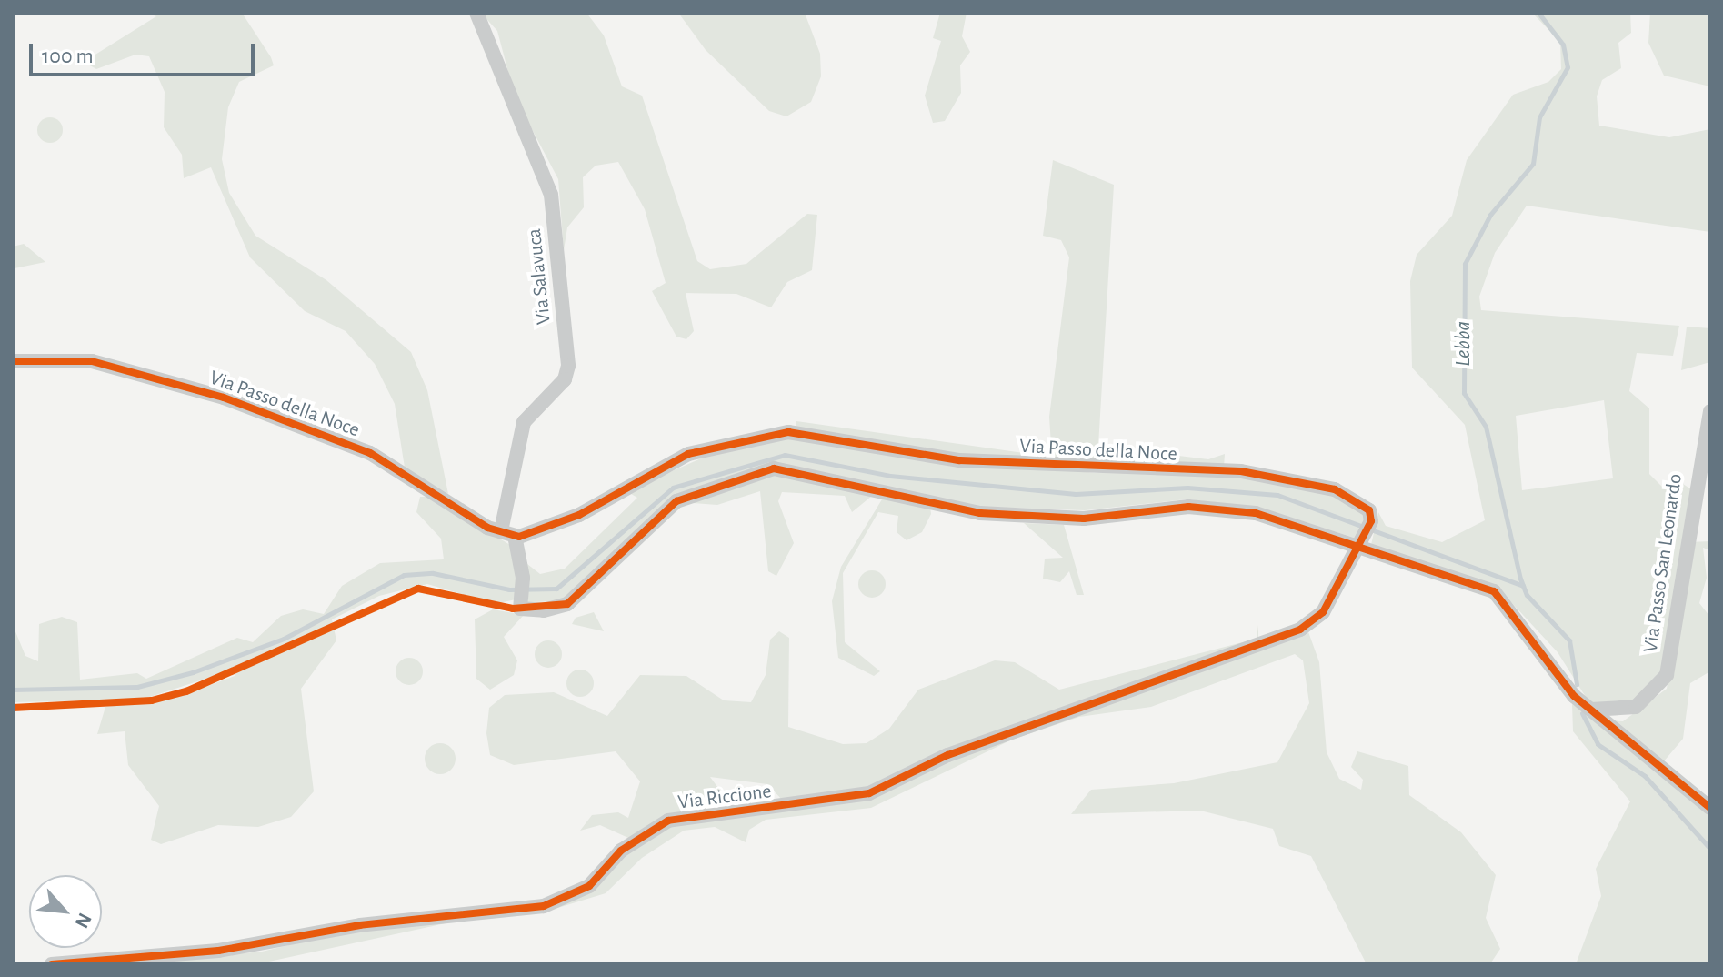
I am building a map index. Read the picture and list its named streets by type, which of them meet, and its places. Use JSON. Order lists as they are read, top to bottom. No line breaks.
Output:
{"streets":{"street":["Via Salavuca","Via Passo della Noce","Via Passo San Leonardo","Via Riccione"]},"crossings":[["Via Salavuca","Via Passo della Noce"],["Via Passo della Noce","Via Riccione"]],"water":["Lebba"],"scale_bar":"100 m","north":"bottom right"}
